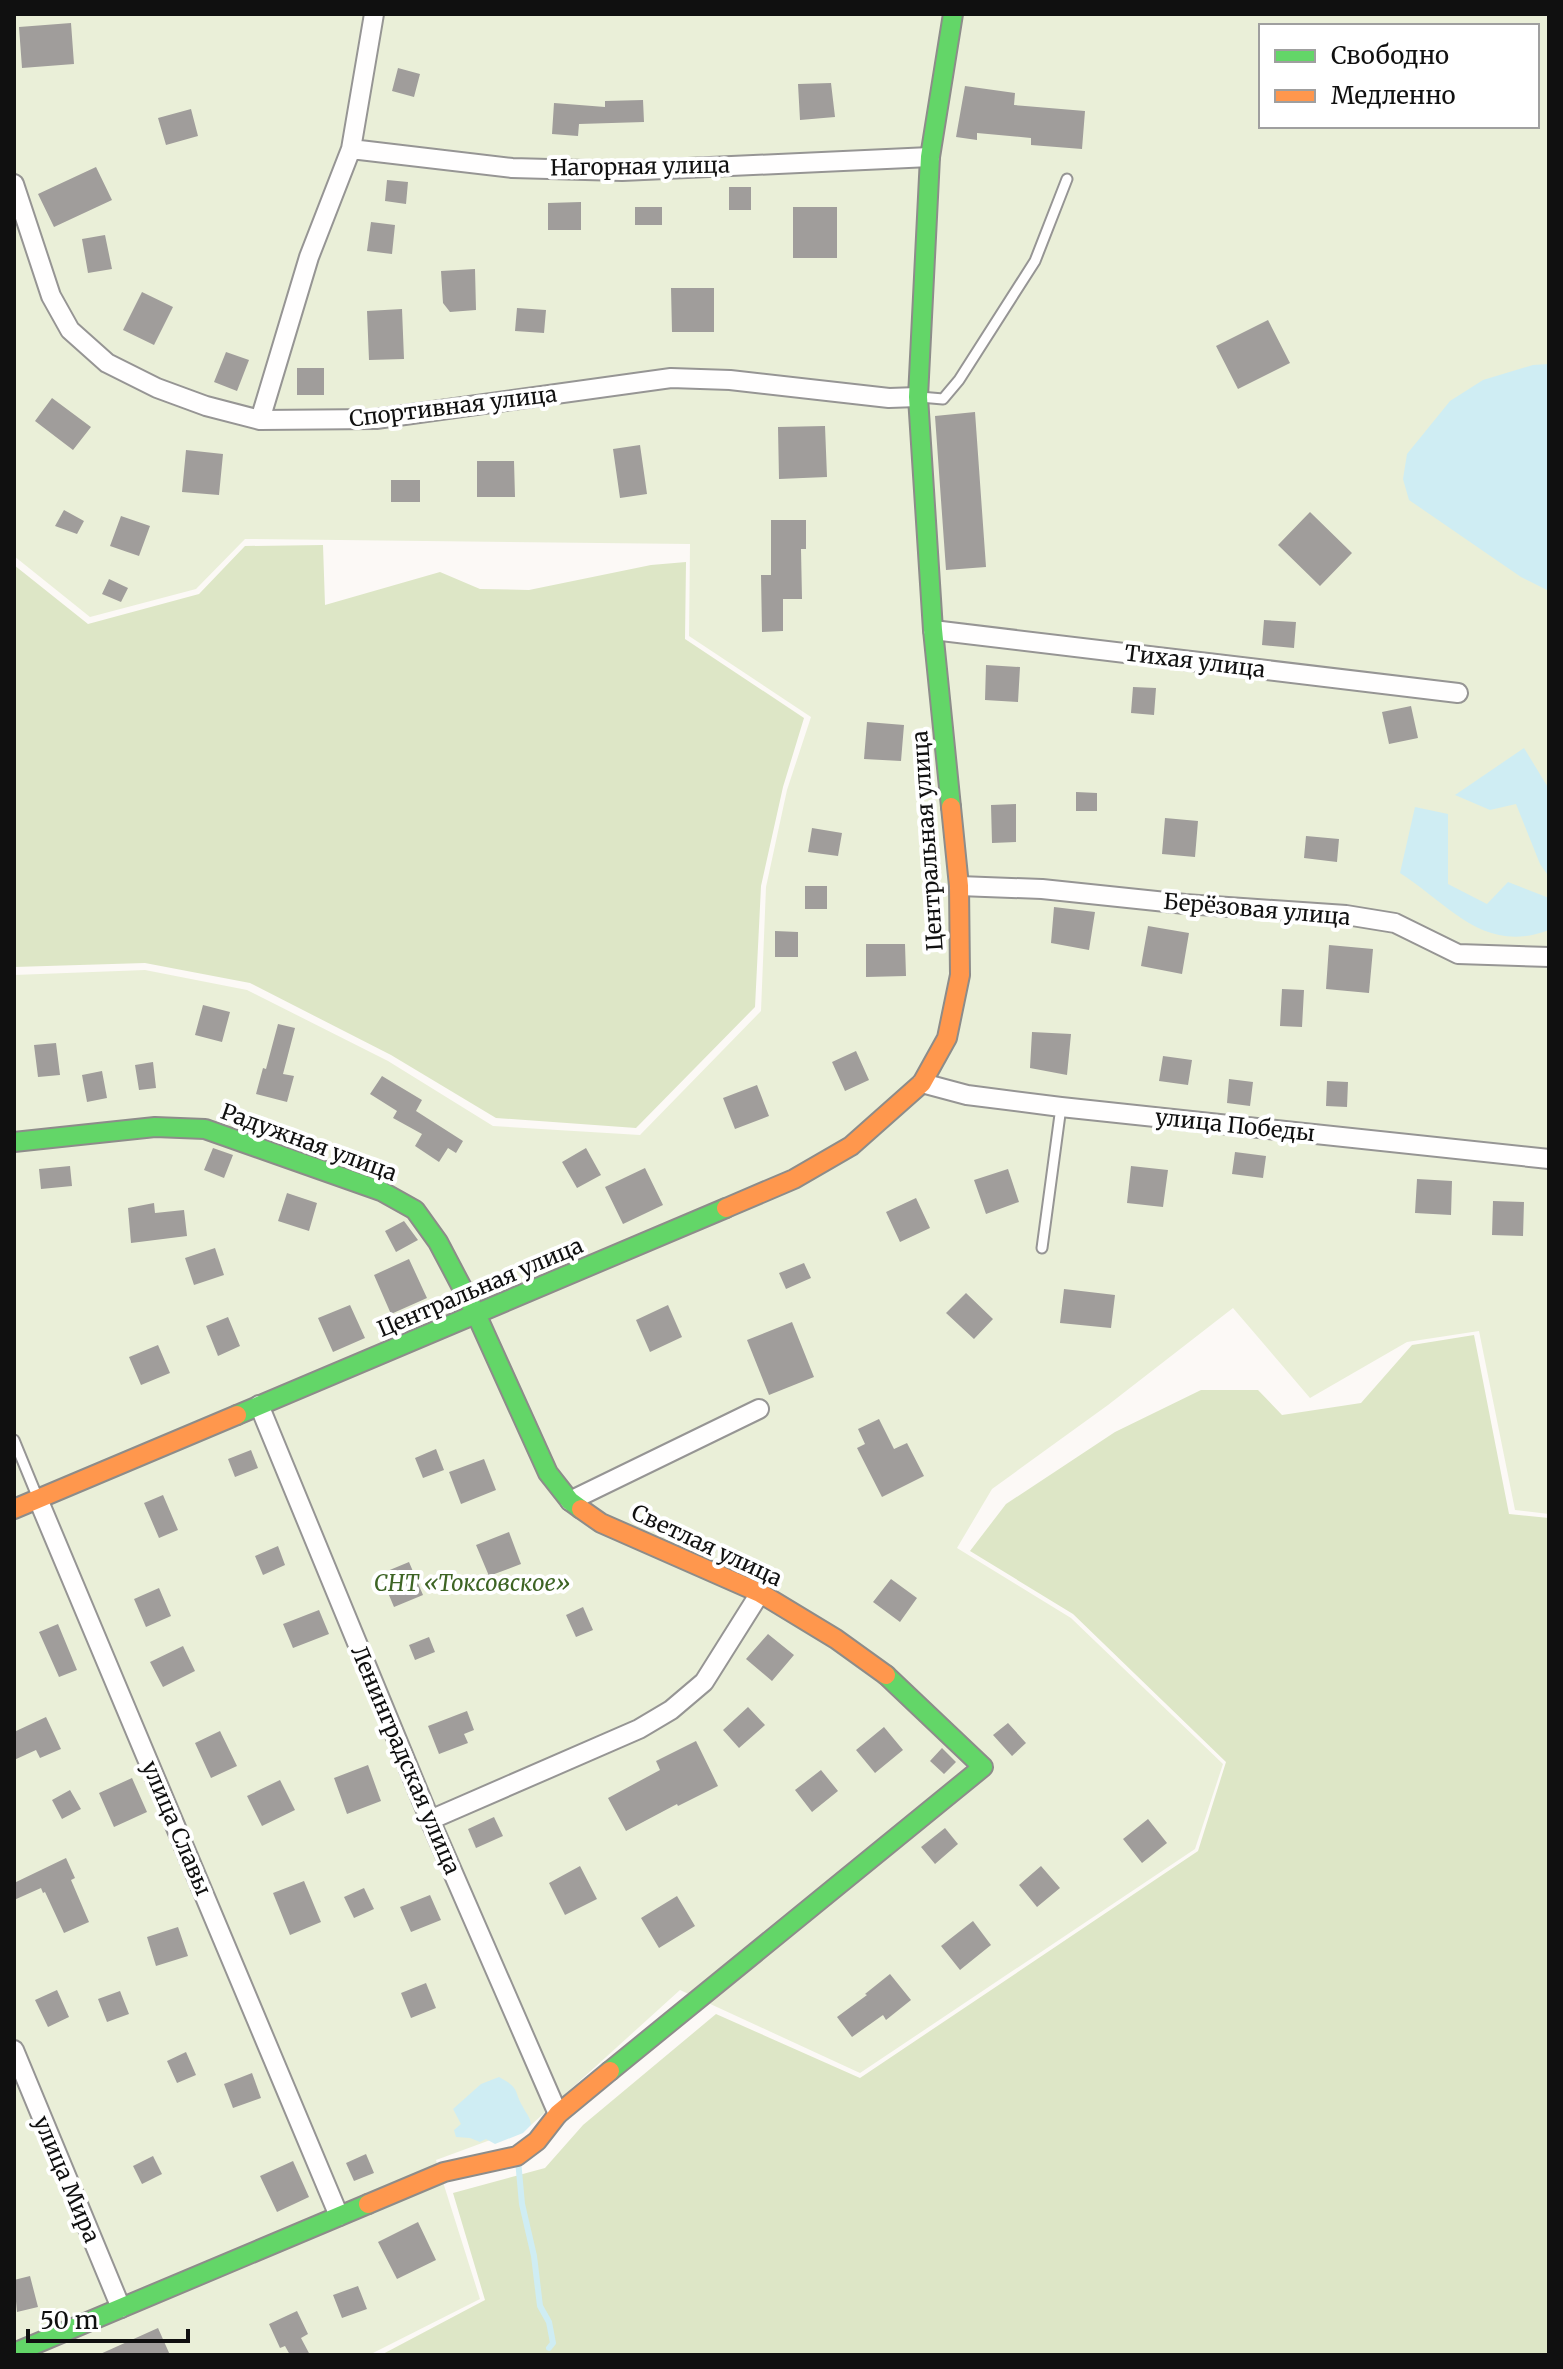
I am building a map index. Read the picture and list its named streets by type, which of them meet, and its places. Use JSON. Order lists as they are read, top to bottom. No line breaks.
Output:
{"streets":{"street":["Нагорная улица","Спортивная улица","Тихая улица","Центральная улица","Берёзовая улица","улица Победы","Радужная улица","Светлая улица","Ленинградская улица","улица Славы","улица Мира"]},"crossings":[["Нагорная улица","Центральная улица"],["Спортивная улица","Центральная улица"],["Тихая улица","Центральная улица"],["Центральная улица","Берёзовая улица"],["Центральная улица","улица Победы"],["Центральная улица","Радужная улица"],["Центральная улица","Светлая улица"],["Центральная улица","Ленинградская улица"],["Центральная улица","улица Славы"],["Радужная улица","Светлая улица"],["Светлая улица","Ленинградская улица"]],"parks":["СНТ «Токсовское»"],"legend":["Свободно","Медленно"],"scale_bar":"50 m"}
